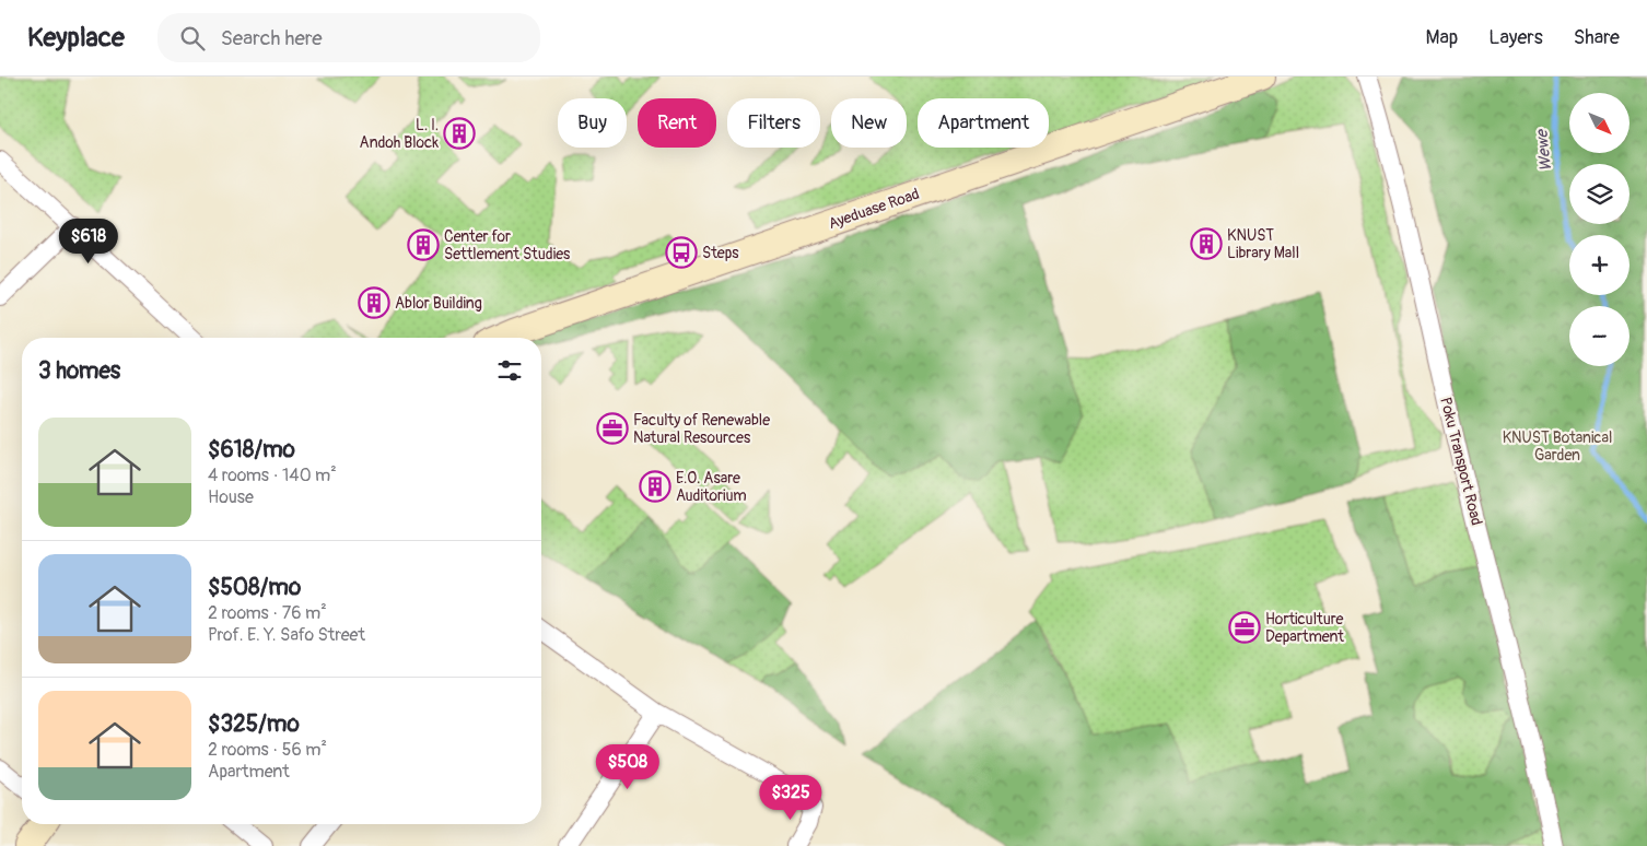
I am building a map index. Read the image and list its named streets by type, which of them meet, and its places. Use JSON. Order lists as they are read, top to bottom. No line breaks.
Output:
{"streets":{"street":["Ayeduase Road","Poku Transport Road"]},"water":["Wewe"],"parks":["KNUST Botanical Garden"],"places":{"building":["L. I. Andoh Block","KNUST Library Mall","Center for Settlement Studies","Ablor Building","E.O. Asare Auditorium"],"bus stop":["Steps"],"office":["Faculty of Renewable Natural Resources","Horticulture Department"]},"north":"bottom right","page":{"header":"Keyplace","search":"Search here","nav":["Map","Layers","Share"],"map_buttons":["+","−"],"chip":["Buy","Rent","Filters","New","Apartment"],"price":["$618","$508","$325"],"heading":"3 homes","list":[{"name":"$618/mo","note":"4 rooms · 140 m² · House"},{"name":"$508/mo","note":"2 rooms · 76 m² · Prof. E. Y. Safo Street"},{"name":"$325/mo","note":"2 rooms · 56 m² · Apartment"}]}}
